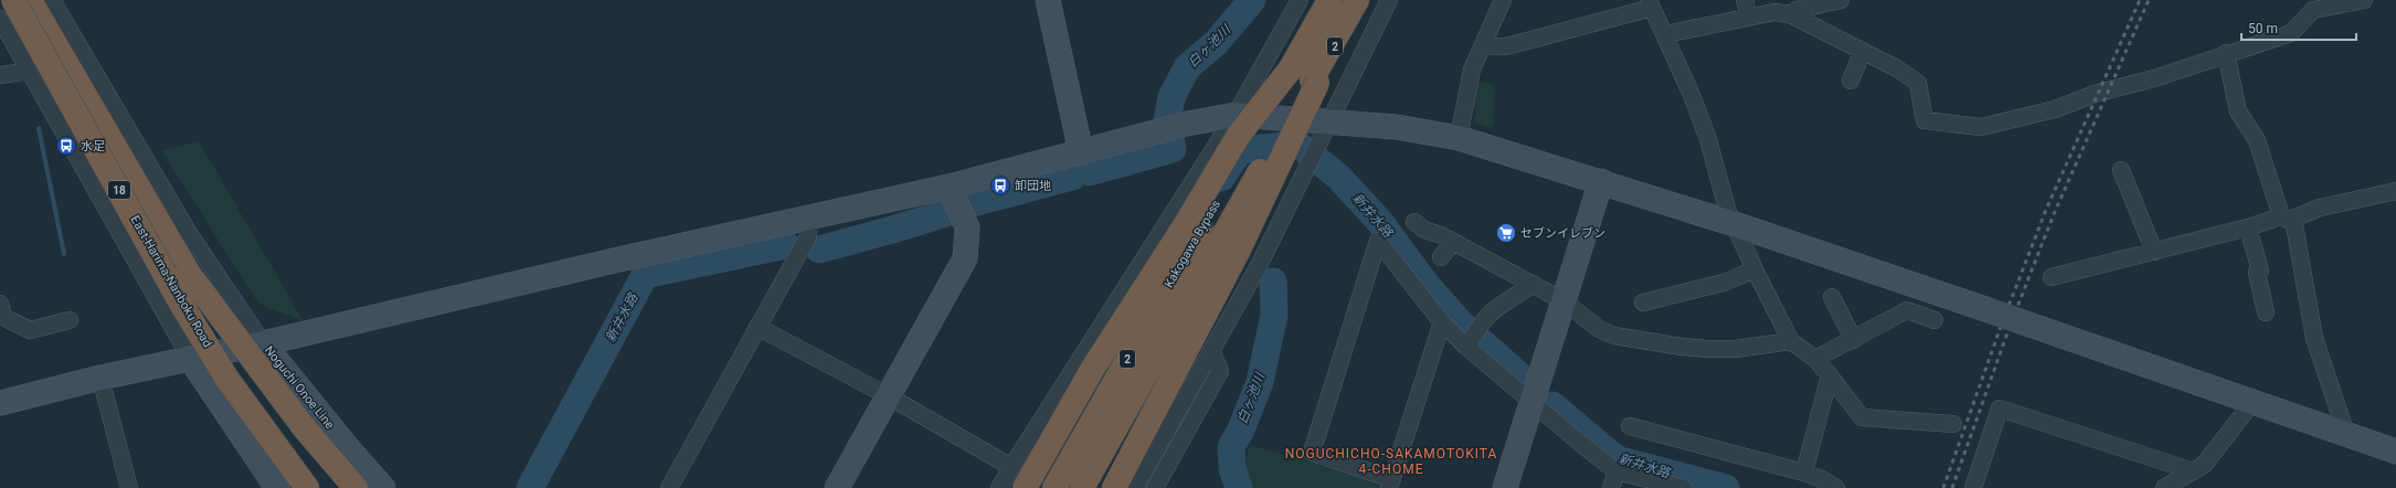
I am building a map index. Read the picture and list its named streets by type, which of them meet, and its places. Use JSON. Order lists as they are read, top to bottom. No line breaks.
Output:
{"streets":{"highway":["2","18","Kakogawa Bypass","East-Harima-Nanboku Road"],"street":["Noguchi Onoe Line"]},"crossings":[["2","Kakogawa Bypass"],["18","East-Harima-Nanboku Road"]],"districts":["NOGUCHICHO-SAKAMOTOKITA 4-CHOME"],"water":["白ヶ池川","新井水路"],"places":{"bus stop":["水足","卸団地"],"supermarket":["セブンイレブン"]},"scale_bar":"50 m"}
